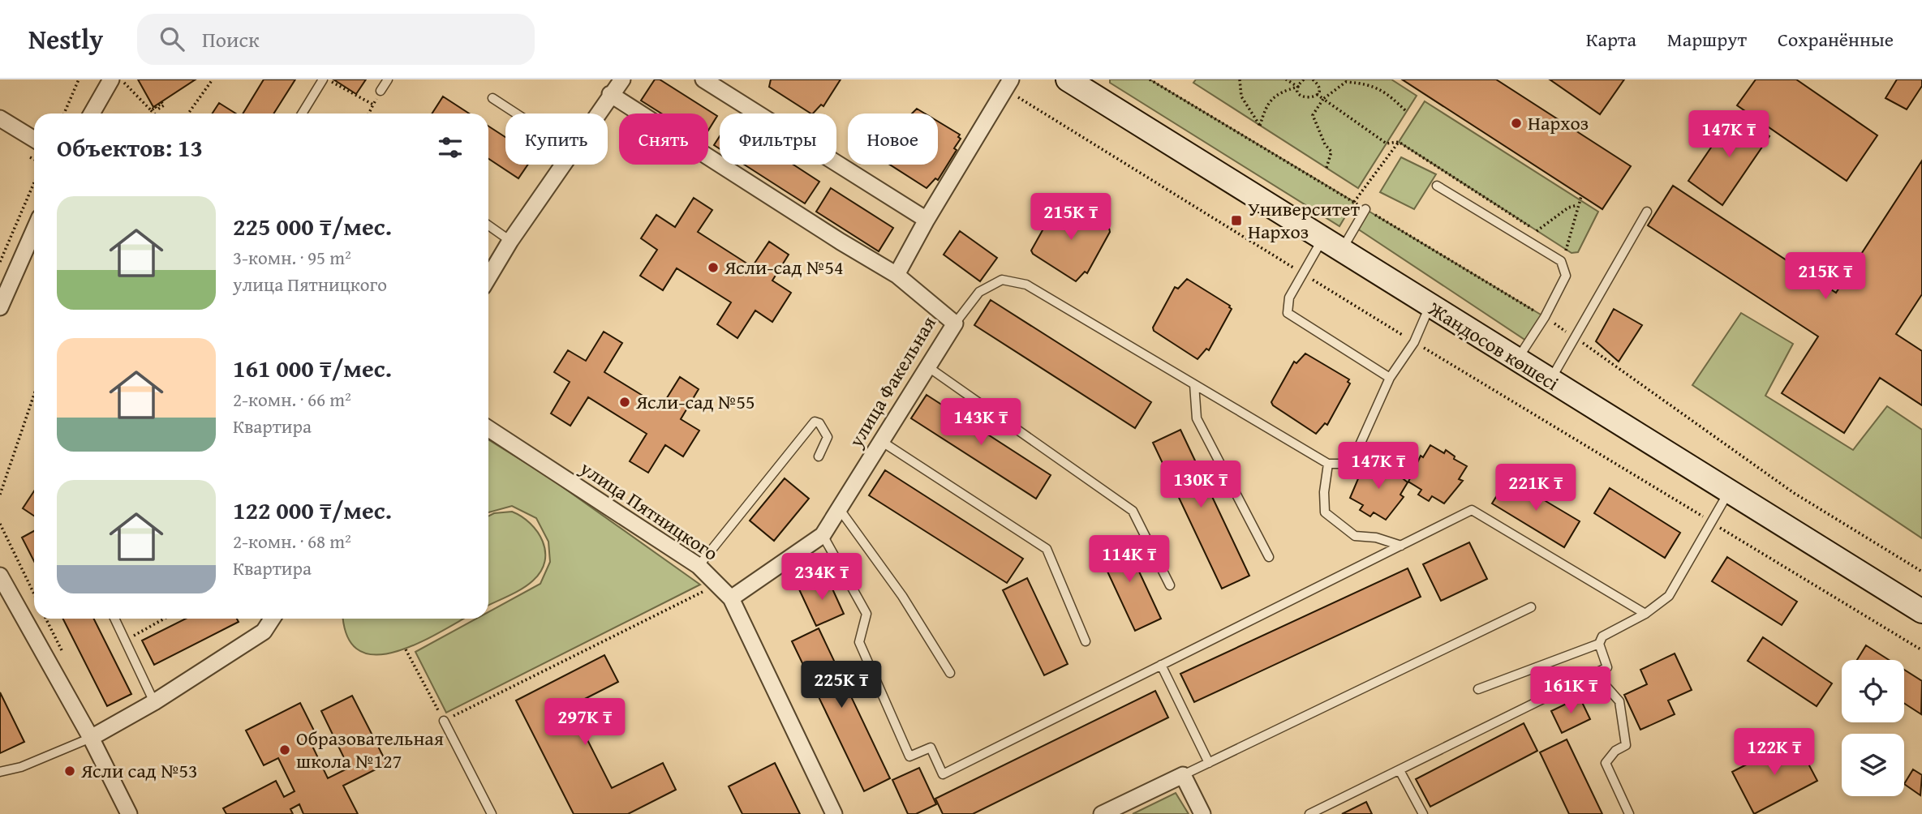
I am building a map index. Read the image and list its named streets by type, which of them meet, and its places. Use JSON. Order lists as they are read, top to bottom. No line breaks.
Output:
{"streets":{"main road":["Жандосов көшесі"],"street":["улица Факельная","улица Пятницкого"]},"crossings":[["улица Факельная","улица Пятницкого"]],"places":{"other":["Нархоз","Ясли-сад №54","Ясли-сад №55","Образовательная школа №127","Ясли сад №53"],"transit":["Университет Нархоз"]},"page":{"header":"Nestly","search":"Поиск","nav":["Карта","Маршрут","Сохранённые"],"price":["147K ₸","215K ₸","215K ₸","143K ₸","147K ₸","130K ₸","221K ₸","114K ₸","234K ₸","225K ₸","161K ₸","297K ₸","122K ₸"],"chip":["Купить","Снять","Фильтры","Новое"],"heading":"Объектов: 13","list":[{"name":"225 000 ₸/мес.","note":"3-комн. · 95 m² · улица Пятницкого"},{"name":"161 000 ₸/мес.","note":"2-комн. · 66 m² · Квартира"},{"name":"122 000 ₸/мес.","note":"2-комн. · 68 m² · Квартира"}]}}
